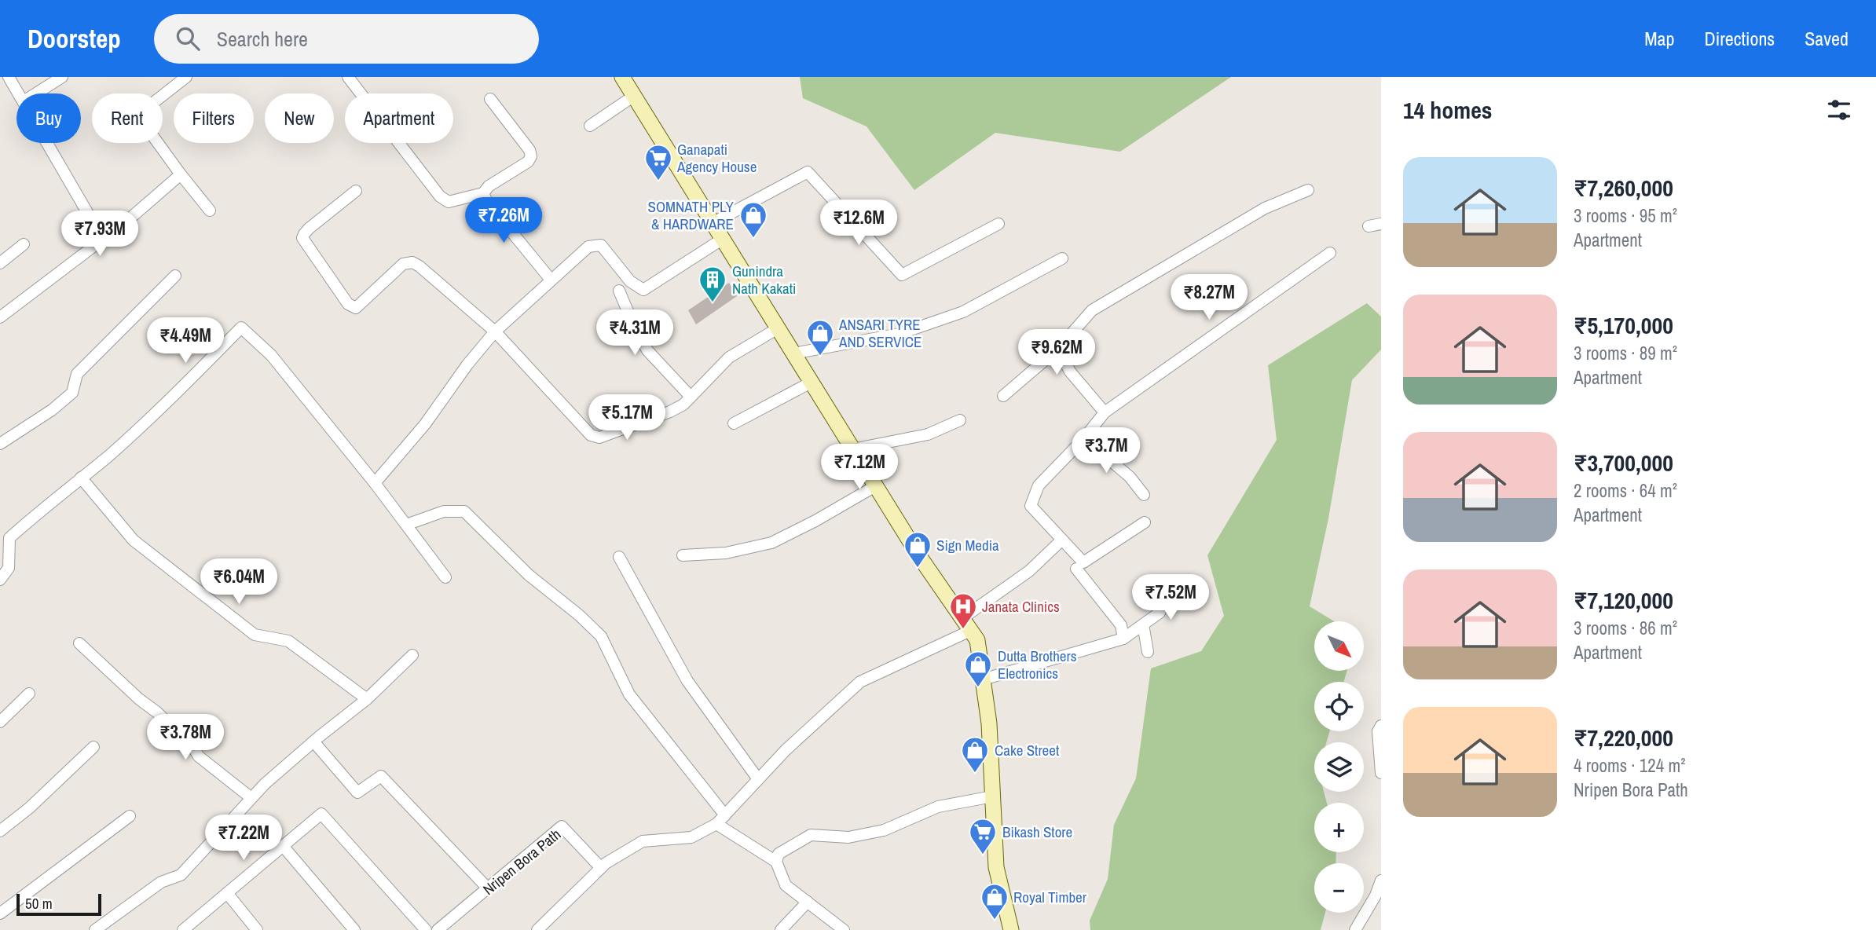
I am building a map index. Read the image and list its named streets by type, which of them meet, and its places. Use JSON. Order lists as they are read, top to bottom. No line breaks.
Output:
{"streets":{"street":["Nripen Bora Path"]},"places":{"supermarket":["Ganapati Agency House","Bikash Store"],"shop":["SOMNATH PLY & HARDWARE","ANSARI TYRE AND SERVICE","Sign Media","Dutta Brothers Electronics","Cake Street","Royal Timber"],"building":["Gunindra Nath Kakati"],"hospital":["Janata Clinics"]},"scale_bar":"50 m","north":"bottom right","page":{"header":"Doorstep","search":"Search here","nav":["Map","Directions","Saved"],"heading":"14 homes","chip":["Buy","Rent","Filters","New","Apartment"],"list":[{"name":"₹7,260,000","note":"3 rooms · 95 m² · Apartment"},{"name":"₹5,170,000","note":"3 rooms · 89 m² · Apartment"},{"name":"₹3,700,000","note":"2 rooms · 64 m² · Apartment"},{"name":"₹7,120,000","note":"3 rooms · 86 m² · Apartment"},{"name":"₹7,220,000","note":"4 rooms · 124 m² · Nripen Bora Path"}],"price":["₹7.26M","₹12.6M","₹7.93M","₹8.27M","₹4.31M","₹4.49M","₹9.62M","₹5.17M","₹3.7M","₹7.12M","₹6.04M","₹7.52M","₹3.78M","₹7.22M"],"map_buttons":["+","−"],"scale":"50 m"}}
